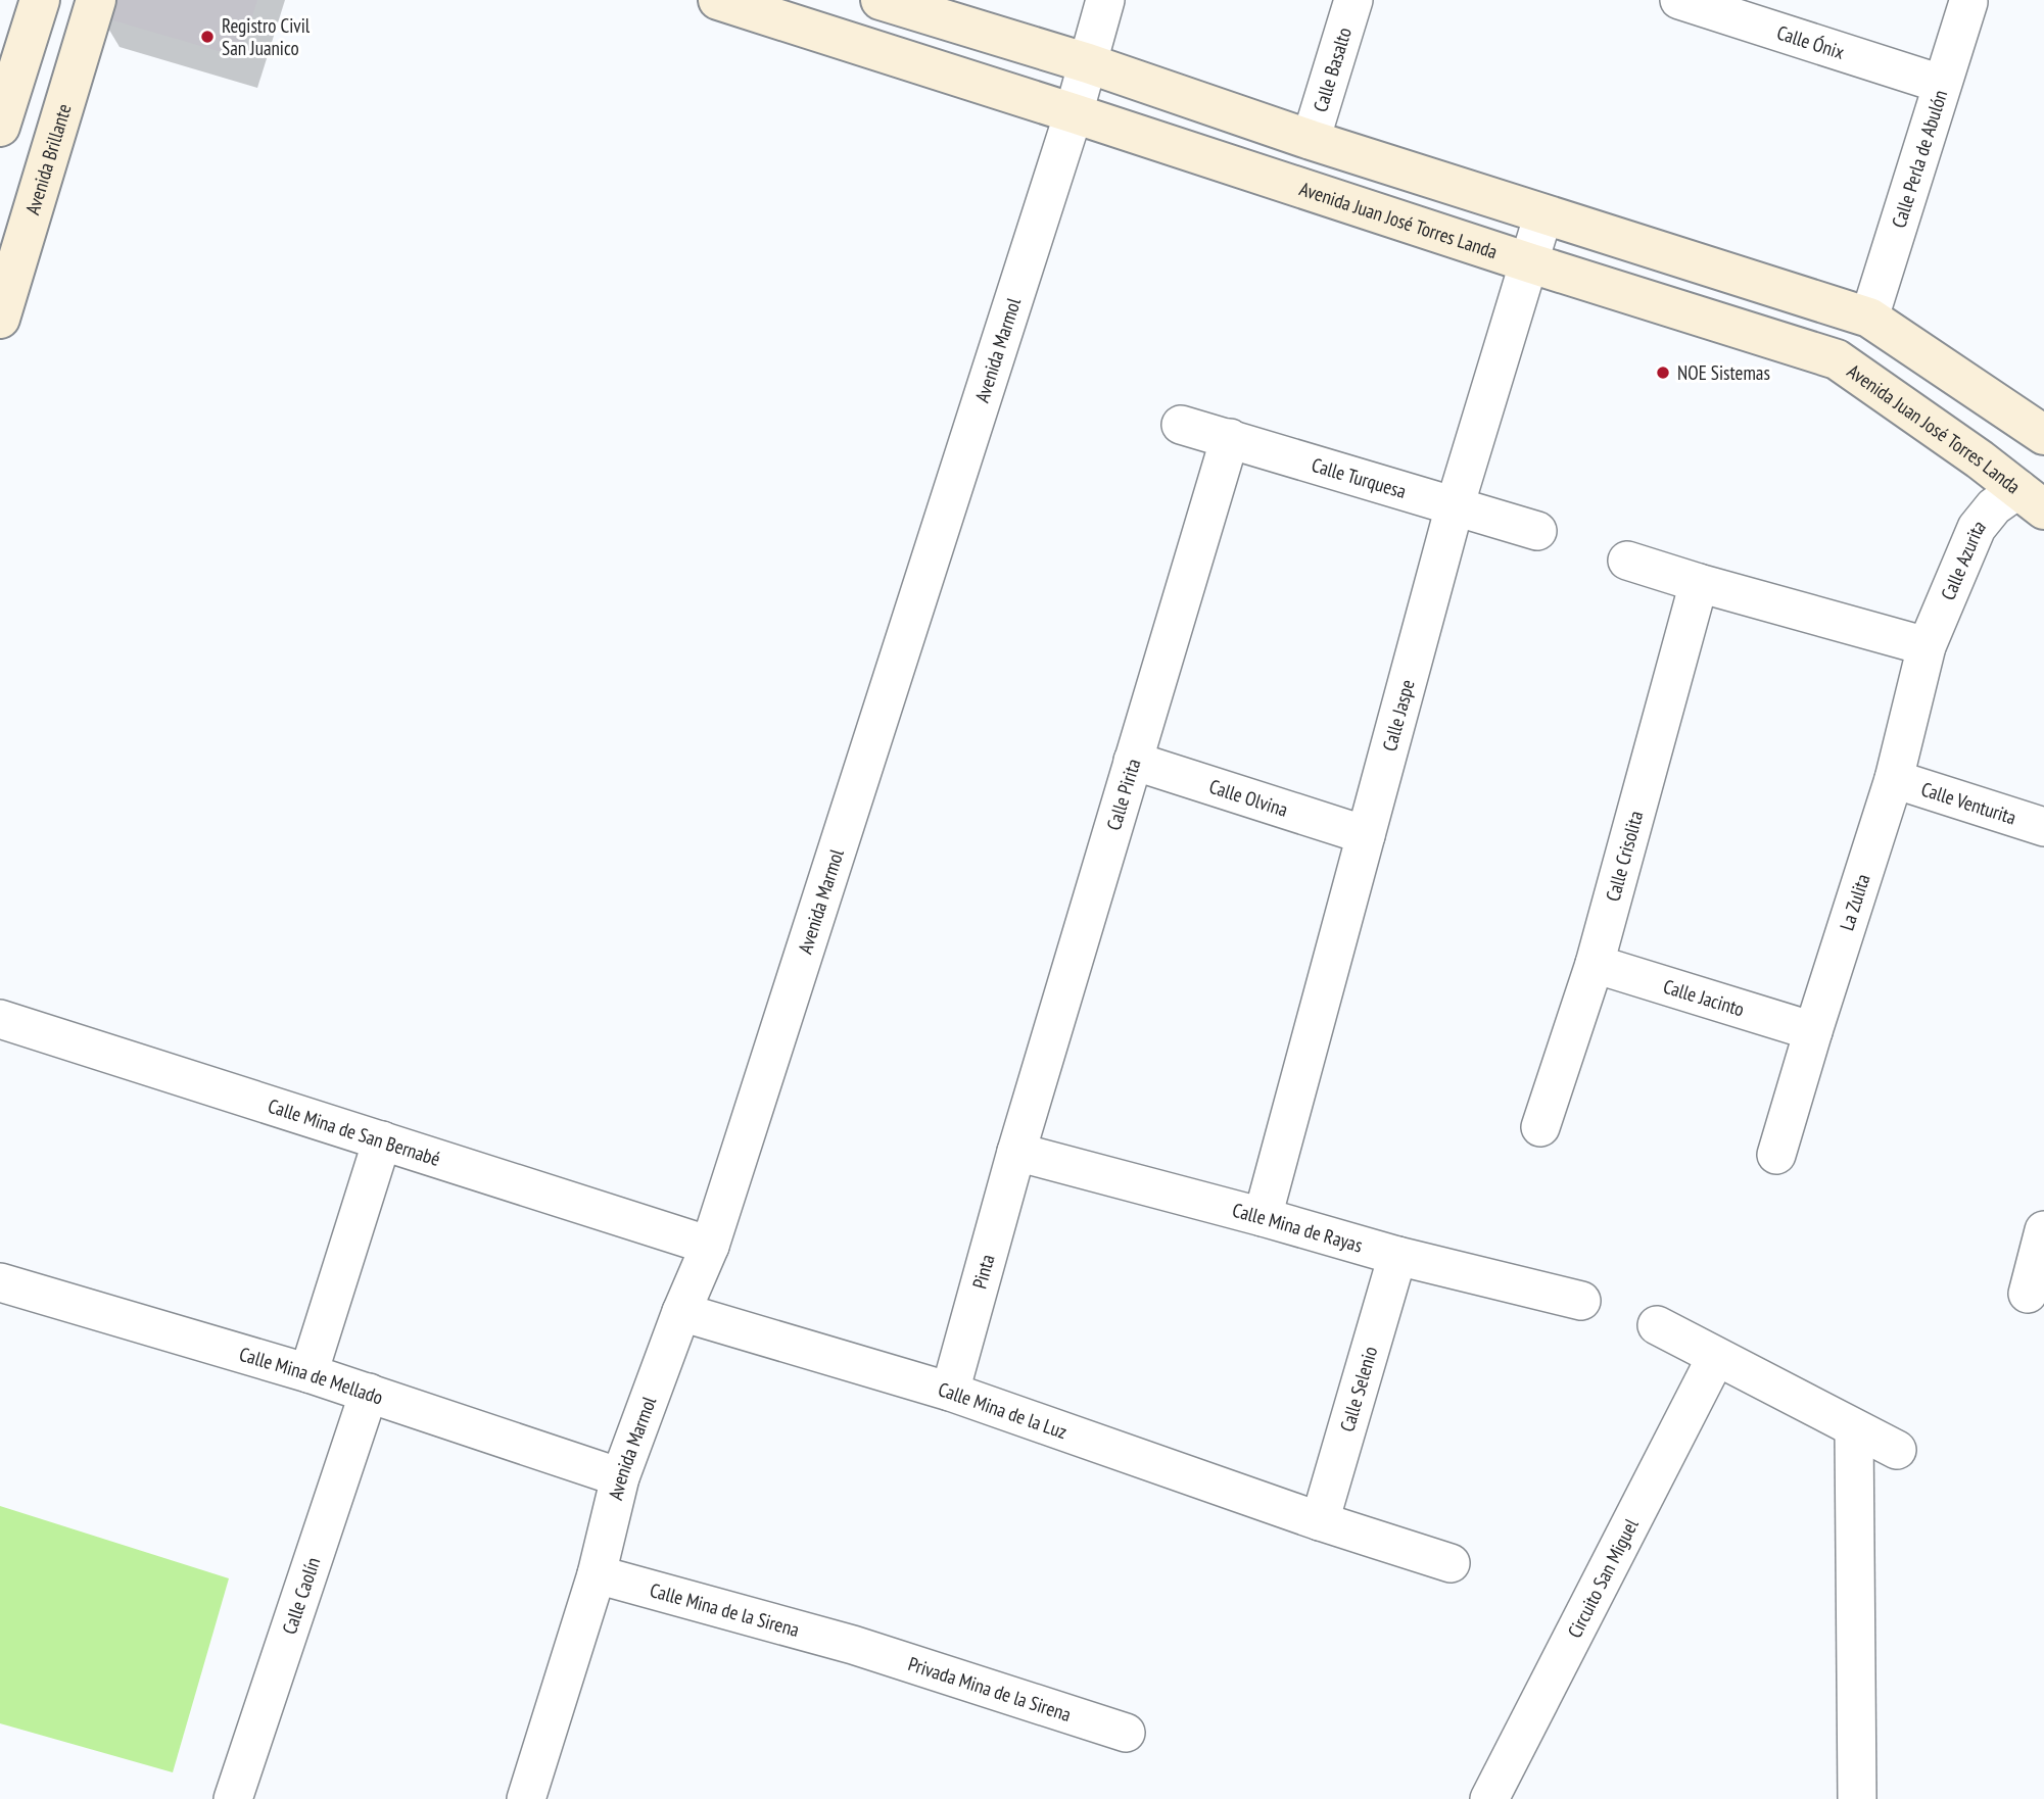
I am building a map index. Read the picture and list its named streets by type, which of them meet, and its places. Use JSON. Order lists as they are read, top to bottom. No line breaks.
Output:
{"streets":{"main road":["Avenida Brillante","Avenida Juan José Torres Landa"],"street":["Calle Ónix","Calle Basalto","Calle Perla de Abulón","Avenida Marmol","Calle Turquesa","Calle Azurita","Calle Jaspe","Calle Pirita","Calle Olvina","Calle Venturita","Calle Crisolita","La Zulita","Calle Jacinto","Calle Mina de San Bernabé","Calle Mina de Rayas","Pinta","Calle Mina de Mellado","Calle Selenio","Calle Mina de la Luz","Circuito San Miguel","Calle Caolín","Calle Mina de la Sirena","Privada Mina de la Sirena"]},"crossings":[["Calle Ónix","Calle Perla de Abulón"],["Avenida Juan José Torres Landa","Avenida Marmol"],["Avenida Juan José Torres Landa","Calle Azurita"],["Avenida Juan José Torres Landa","Calle Jaspe"],["Avenida Marmol","Calle Mina de San Bernabé"],["Avenida Marmol","Calle Mina de Mellado"],["Avenida Marmol","Calle Mina de la Luz"],["Avenida Marmol","Calle Mina de la Sirena"],["Calle Turquesa","Calle Jaspe"],["Calle Turquesa","Calle Pirita"],["Calle Azurita","La Zulita"],["Calle Jaspe","Calle Olvina"],["Calle Jaspe","Calle Mina de Rayas"],["Calle Pirita","Calle Olvina"],["Calle Pirita","Calle Mina de Rayas"],["Calle Pirita","Pinta"],["Calle Venturita","La Zulita"],["Calle Crisolita","Calle Jacinto"],["La Zulita","Calle Jacinto"],["Calle Mina de Rayas","Pinta"],["Calle Mina de Rayas","Calle Selenio"],["Pinta","Calle Mina de la Luz"],["Calle Mina de Mellado","Calle Caolín"],["Calle Selenio","Calle Mina de la Luz"],["Calle Mina de la Sirena","Privada Mina de la Sirena"]],"places":["Registro Civil San Juanico","NOE Sistemas"]}
